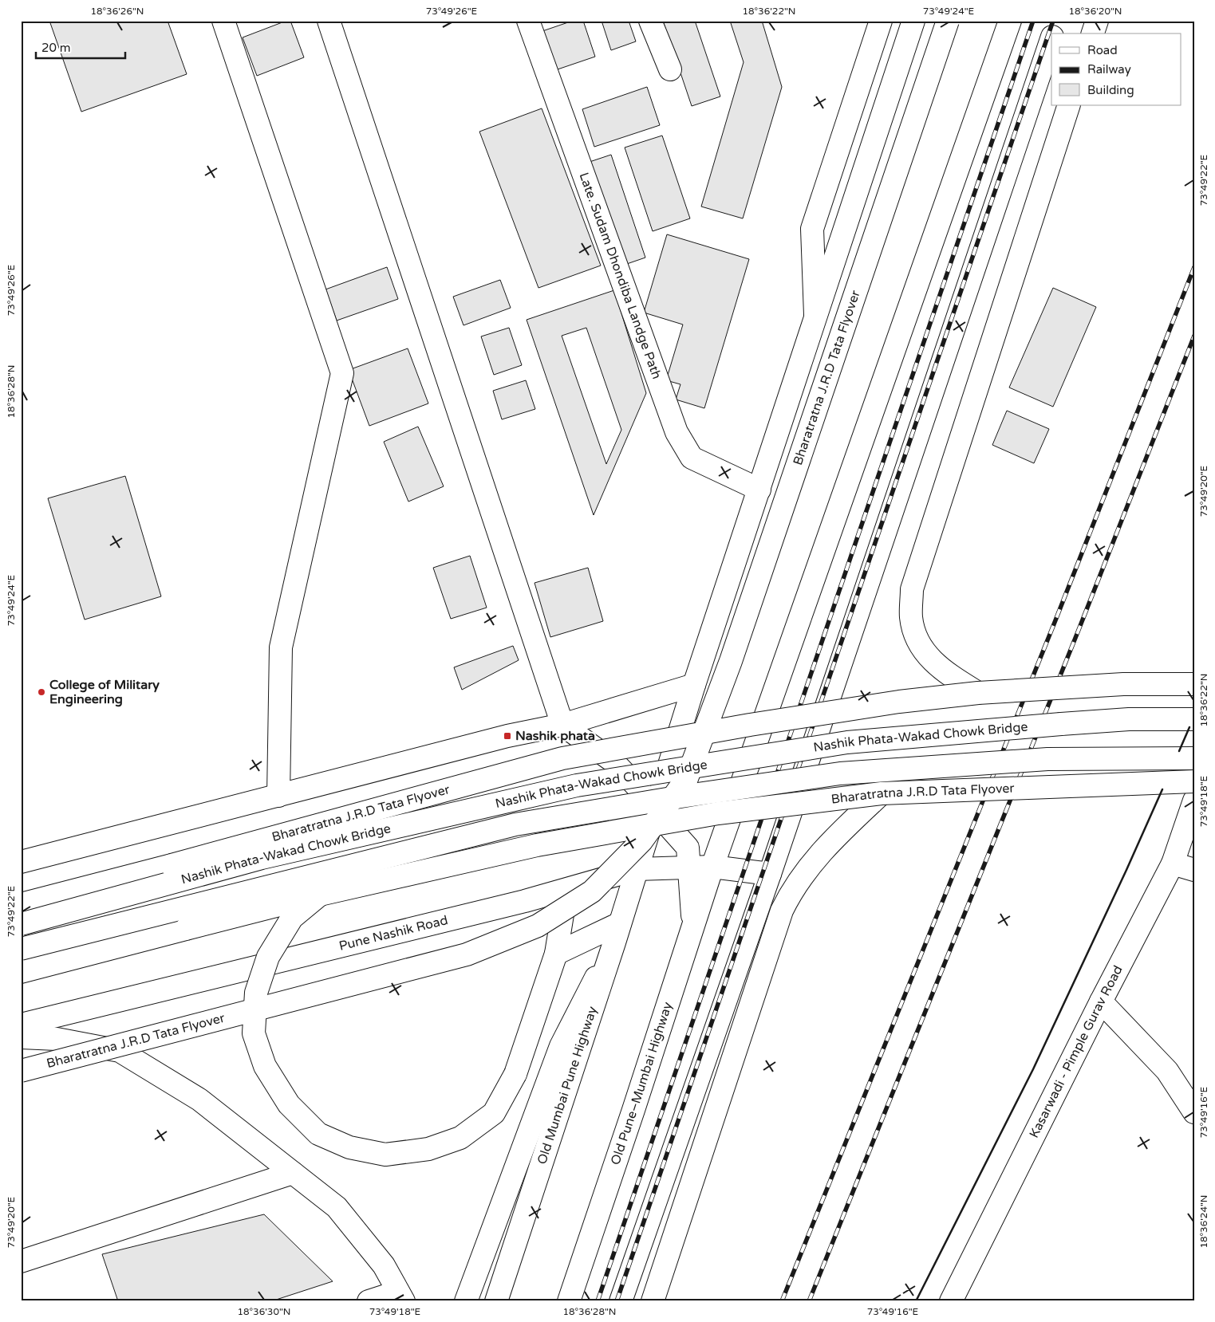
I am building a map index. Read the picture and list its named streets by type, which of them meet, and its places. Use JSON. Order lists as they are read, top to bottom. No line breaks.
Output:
{"streets":{"main road":["Late. Sudam Dhondiba Landge Path","Bharatratna J.R.D Tata Flyover","Nashik Phata-Wakad Chowk Bridge","Pune Nashik Road","Kasarwadi - Pimple Gurav Road","Old Pune–Mumbai Highway","Old Mumbai Pune Highway"]},"crossings":[["Late. Sudam Dhondiba Landge Path","Old Mumbai Pune Highway"],["Pune Nashik Road","Old Pune–Mumbai Highway"],["Pune Nashik Road","Old Mumbai Pune Highway"]],"places":{"other":["College of Military Engineering"],"transit":["Nashik phata"]},"legend":["Road","Railway","Building"],"scale_bar":"20 m","coordinates":["18°36'26\"N","73°49'26\"E","18°36'22\"N","73°49'24\"E","18°36'20\"N","73°49'22\"E","18°36'28\"N","73°49'20\"E","73°49'18\"E","73°49'16\"E","18°36'24\"N","18°36'30\"N"]}
